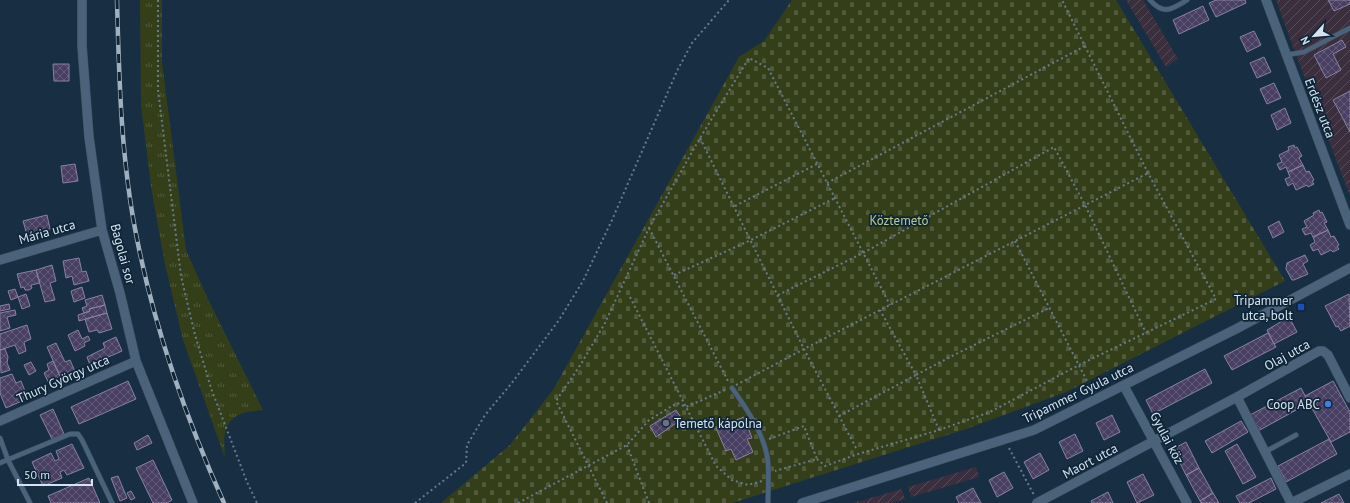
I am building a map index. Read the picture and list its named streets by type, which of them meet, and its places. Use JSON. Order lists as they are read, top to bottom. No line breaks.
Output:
{"streets":{"street":["Erdész utca","Mária utca","Bagolai sor","Olaj utca","Thury György utca","Tripammer Gyula utca","Gyulai köz","Maort utca"]},"crossings":[["Mária utca","Bagolai sor"],["Bagolai sor","Thury György utca"],["Olaj utca","Gyulai köz"],["Olaj utca","Maort utca"],["Tripammer Gyula utca","Gyulai köz"],["Gyulai köz","Maort utca"]],"parks":["Köztemető"],"places":{"transit":["Tripammer utca, bolt"],"other":["Coop ABC","Temető kápolna"]},"scale_bar":"50 m","north":"bottom left"}
